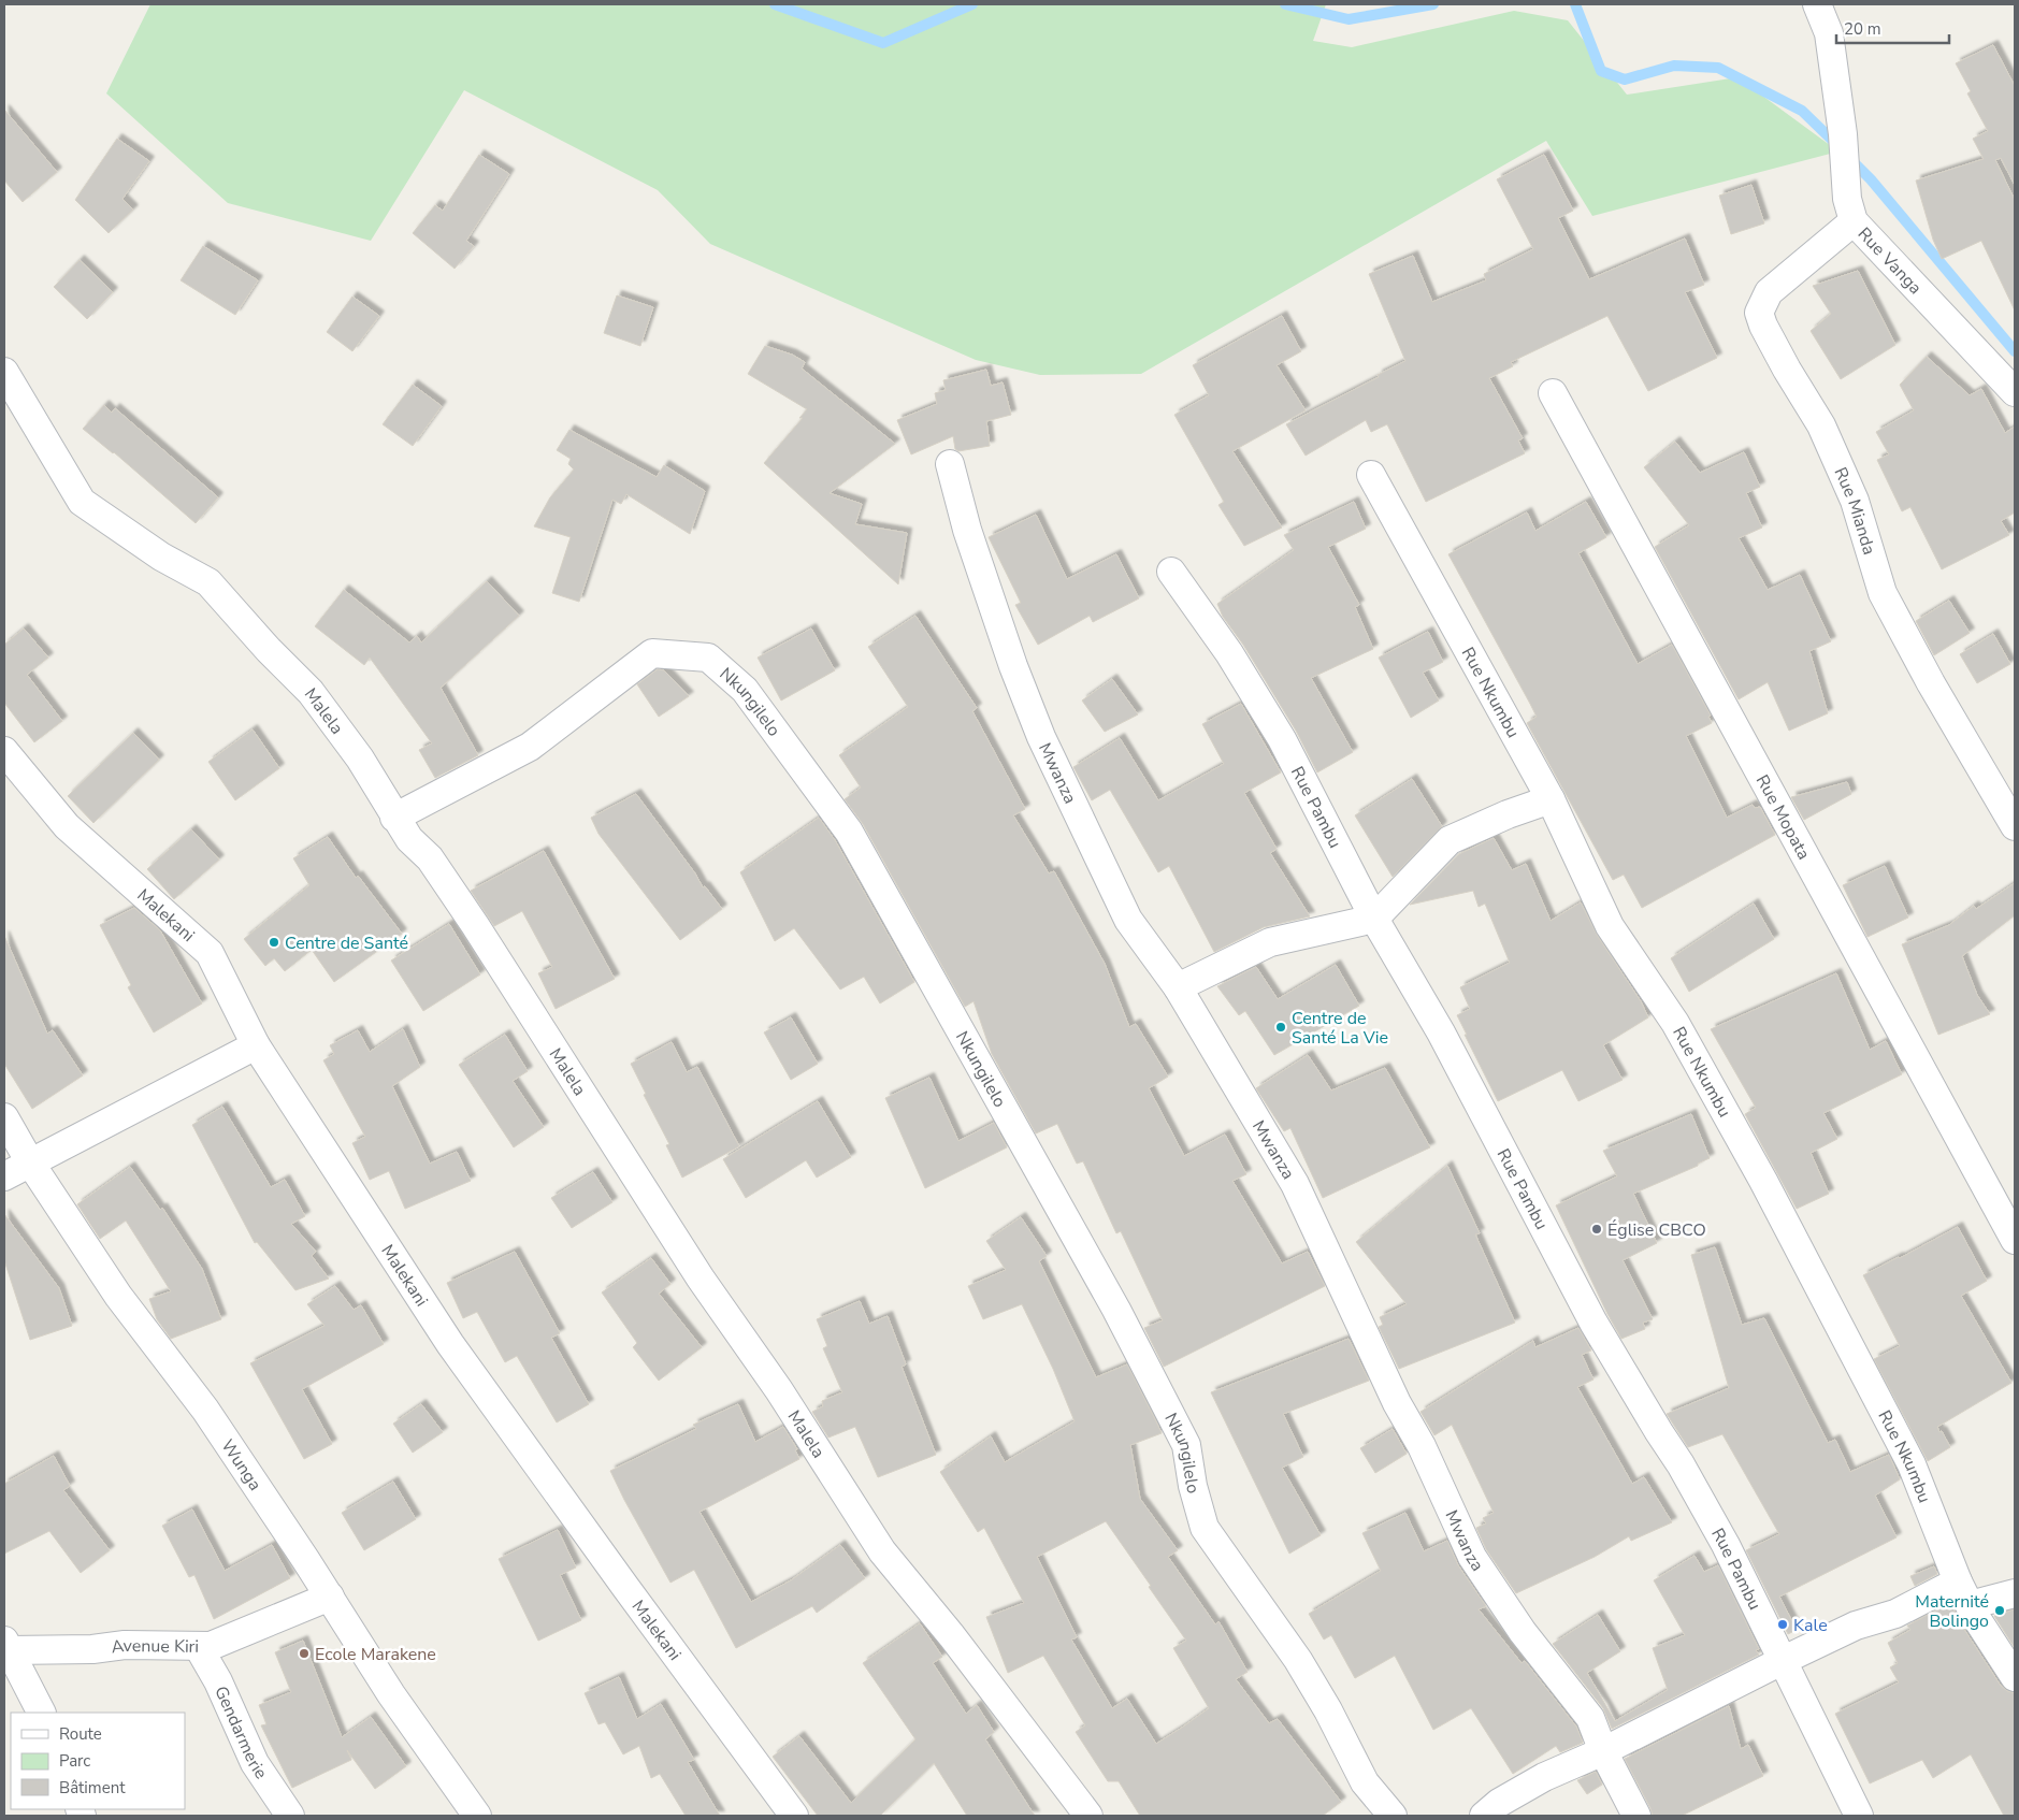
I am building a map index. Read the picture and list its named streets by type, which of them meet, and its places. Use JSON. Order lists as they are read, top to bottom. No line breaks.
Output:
{"streets":{"street":["Rue Vanga","Rue Mianda","Rue Nkumbu","Nkungilelo","Malela","Mwanza","Rue Pambu","Rue Mopata","Malekani","Wunga","Avenue Kiri","Gendarmerie"]},"crossings":[["Rue Vanga","Rue Mianda"],["Nkungilelo","Malela"],["Wunga","Avenue Kiri"],["Avenue Kiri","Gendarmerie"]],"places":["Centre de Santé","Centre de Santé La Vie","Église CBCO","Maternité Bolingo","Kale","Ecole Marakene"],"legend":["Route","Parc","Bâtiment"],"scale_bar":"20 m"}
